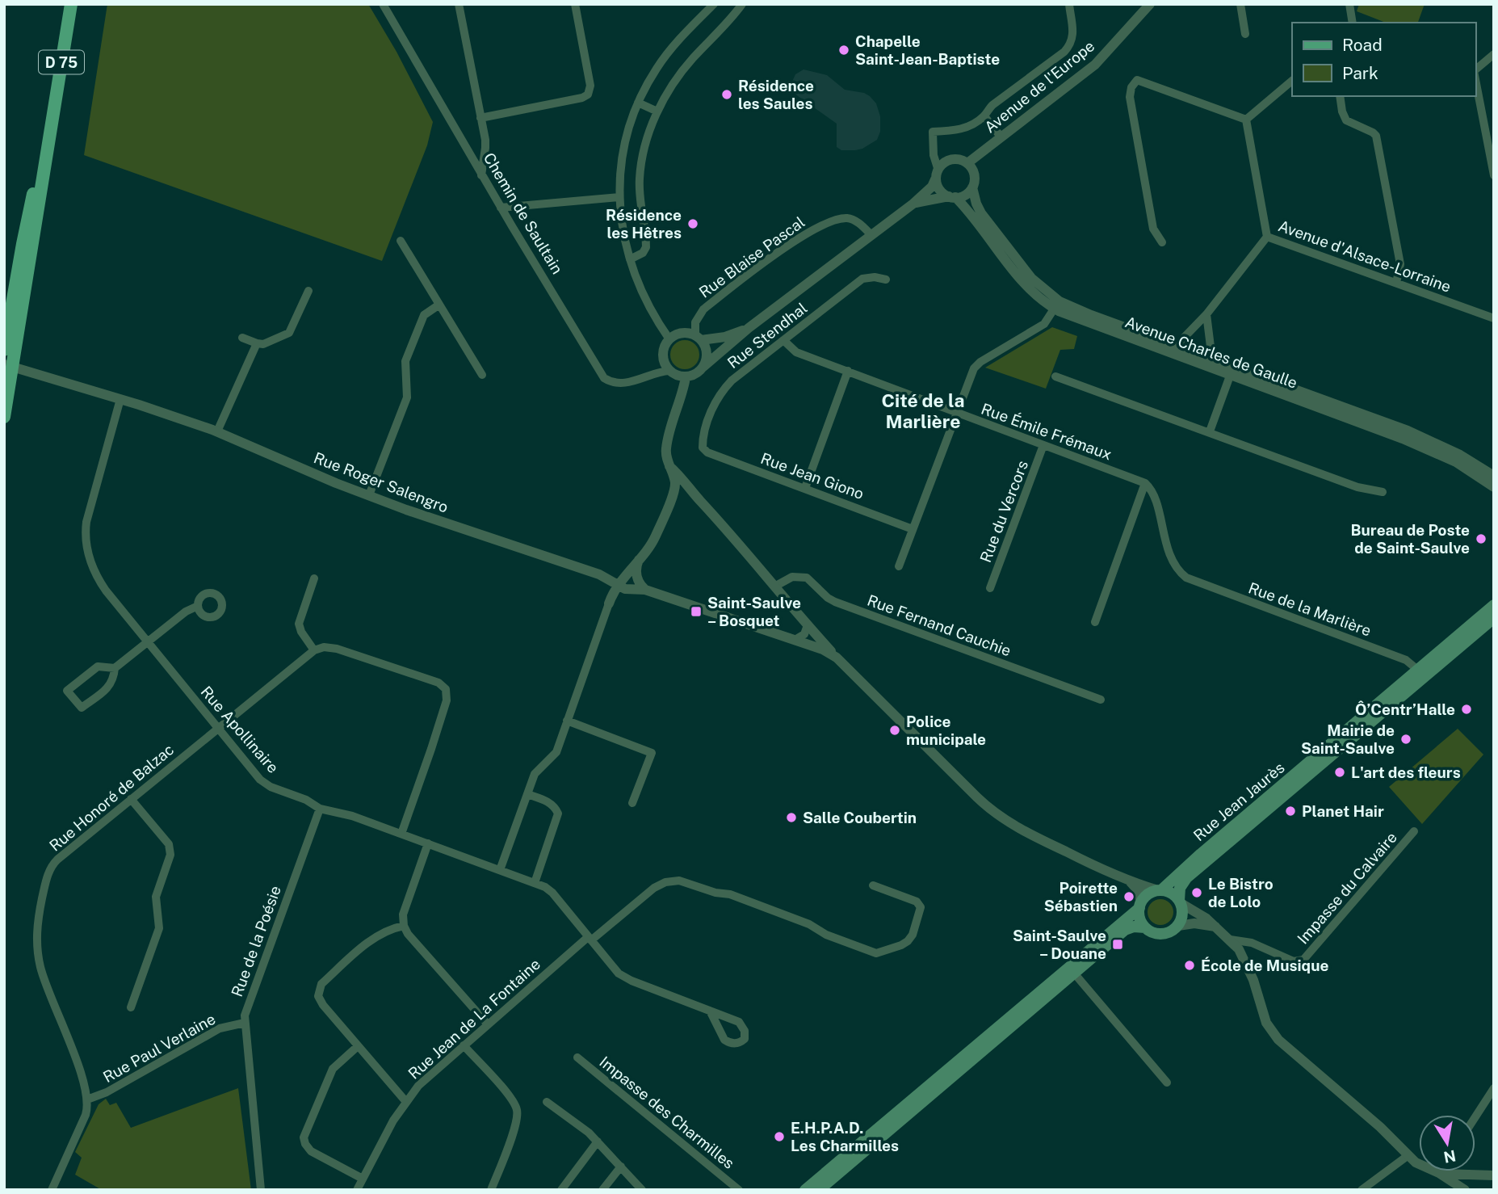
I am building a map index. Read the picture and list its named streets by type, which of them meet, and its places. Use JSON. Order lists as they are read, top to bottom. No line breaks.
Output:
{"streets":{"main road":["D 75","Rue Jean Jaurès"],"street":["Avenue de l'Europe","Chemin de Saultain","Avenue d'Alsace-Lorraine","Rue Blaise Pascal","Rue Stendhal","Avenue Charles de Gaulle","Rue Émile Frémaux","Rue Jean Giono","Rue Roger Salengro","Rue du Vercors","Rue de la Marlière","Rue Fernand Cauchie","Rue Apollinaire","Rue Honoré de Balzac","Impasse du Calvaire","Rue de la Poésie","Rue Jean de La Fontaine","Rue Paul Verlaine","Impasse des Charmilles"]},"crossings":[["D 75","Rue Roger Salengro"],["Avenue de l'Europe","Avenue Charles de Gaulle"],["Chemin de Saultain","Rue Blaise Pascal"],["Rue Stendhal","Rue Émile Frémaux"],["Rue Stendhal","Rue Jean Giono"],["Rue Émile Frémaux","Rue du Vercors"],["Rue Émile Frémaux","Rue de la Marlière"],["Rue Roger Salengro","Rue Apollinaire"],["Rue de la Marlière","Rue Jean Jaurès"],["Rue Apollinaire","Rue Honoré de Balzac"],["Rue Apollinaire","Rue de la Poésie"],["Rue Apollinaire","Rue Jean de La Fontaine"],["Rue Honoré de Balzac","Rue Paul Verlaine"],["Rue de la Poésie","Rue Paul Verlaine"]],"districts":["Cité de la Marlière"],"places":{"other":["Chapelle Saint-Jean-Baptiste","Résidence les Saules","Résidence les Hêtres","Bureau de Poste de Saint-Saulve","Ô’Centr’Halle","Police municipale","Mairie de Saint-Saulve","L'art des fleurs","Planet Hair","Salle Coubertin","Le Bistro de Lolo","Poirette Sébastien","École de Musique","E.H.P.A.D. Les Charmilles"],"transit":["Saint-Saulve – Bosquet","Saint-Saulve – Douane"]},"legend":["Road","Park"],"north":"bottom"}
